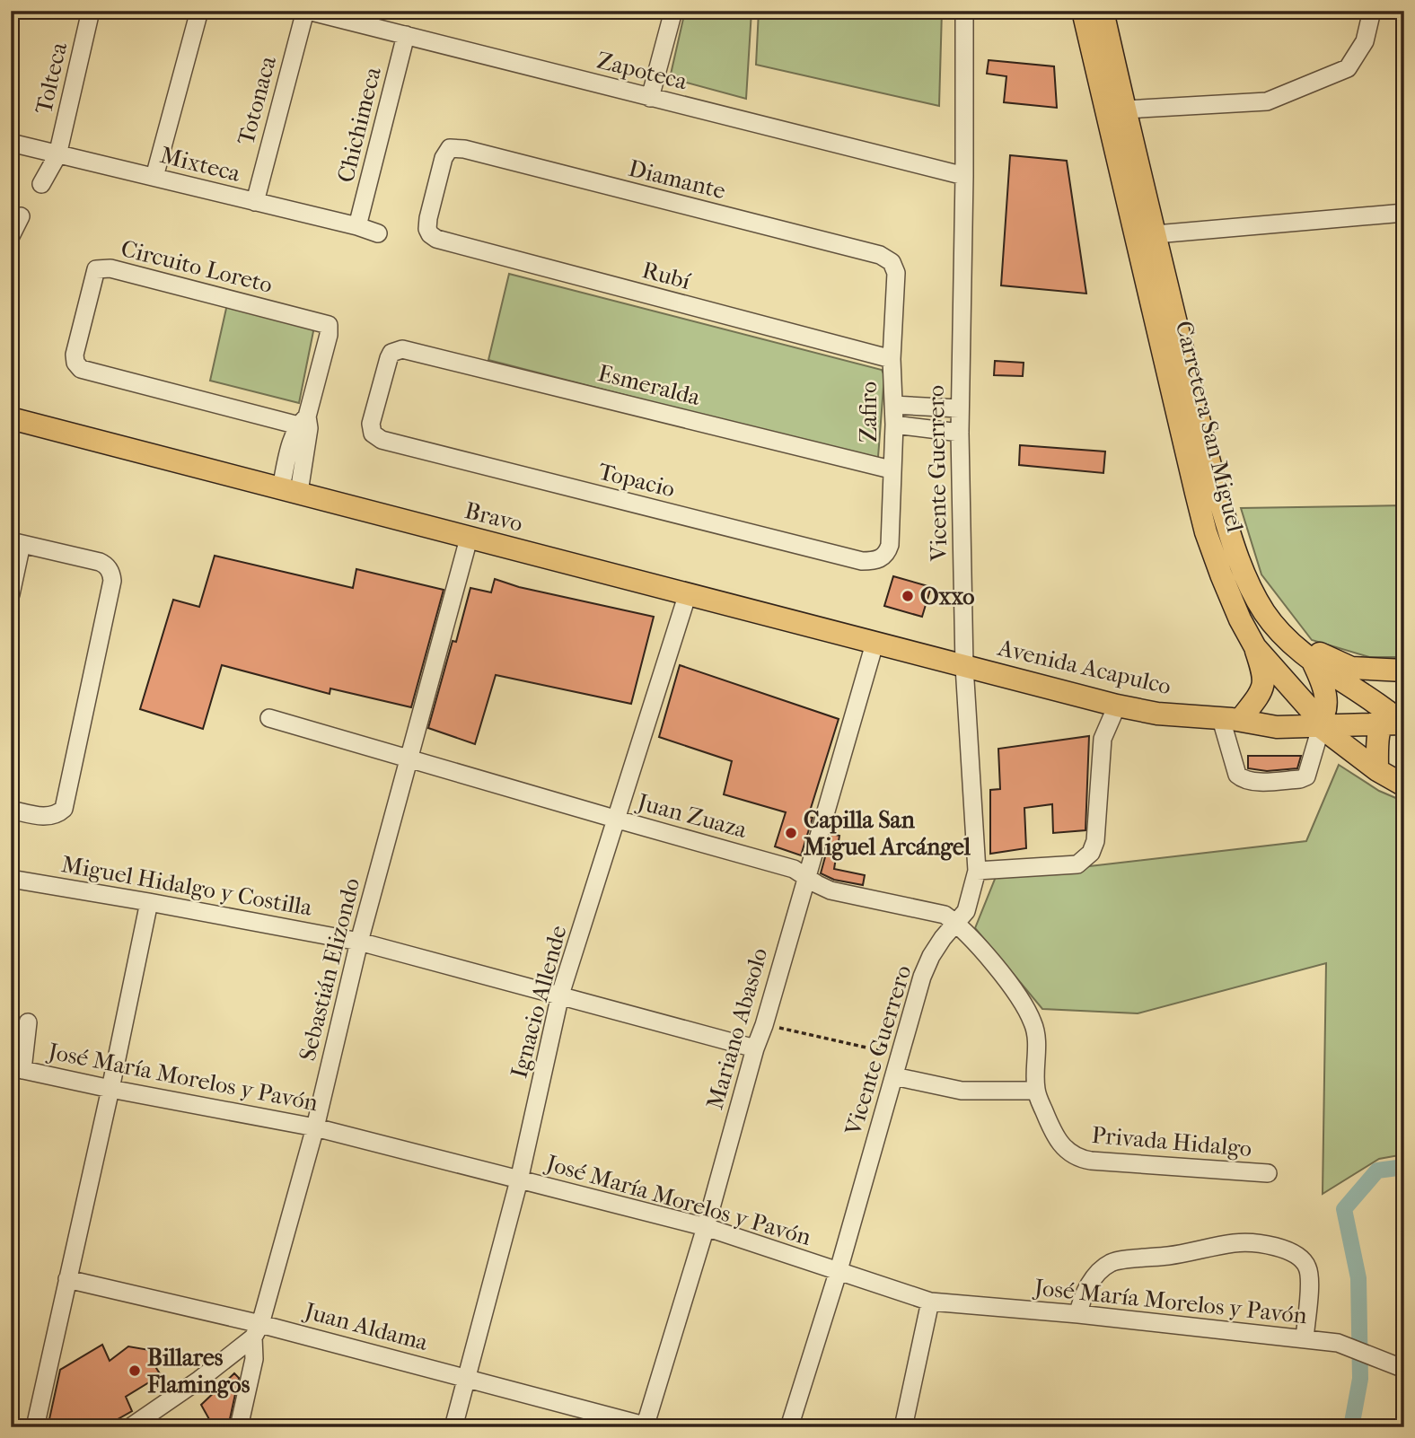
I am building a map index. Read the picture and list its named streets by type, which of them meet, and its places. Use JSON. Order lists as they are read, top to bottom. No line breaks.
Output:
{"streets":{"main road":["Carretera San Miguel","Bravo","Avenida Acapulco"],"street":["Zapoteca","Tolteca","Totonaca","Chichimeca","Mixteca","Diamante","Circuito Loreto","Rubí","Esmeralda","Zafiro","Vicente Guerrero","Topacio","Juan Zuaza","Miguel Hidalgo y Costilla","Sebastián Elizondo","Ignacio Allende","Mariano Abasolo","José María Morelos y Pavón","Privada Hidalgo","Juan Aldama"]},"crossings":[["Zapoteca","Totonaca"],["Zapoteca","Chichimeca"],["Zapoteca","Vicente Guerrero"],["Tolteca","Mixteca"],["Totonaca","Mixteca"],["Chichimeca","Mixteca"],["Diamante","Rubí"],["Diamante","Zafiro"],["Rubí","Zafiro"],["Esmeralda","Zafiro"],["Esmeralda","Topacio"],["Zafiro","Topacio"],["Carretera San Miguel","Avenida Acapulco"],["Vicente Guerrero","Bravo"],["Vicente Guerrero","Avenida Acapulco"],["Vicente Guerrero","Juan Zuaza"],["Vicente Guerrero","José María Morelos y Pavón"],["Bravo","Avenida Acapulco"],["Bravo","Sebastián Elizondo"],["Bravo","Ignacio Allende"],["Bravo","Mariano Abasolo"],["Juan Zuaza","Sebastián Elizondo"],["Juan Zuaza","Ignacio Allende"],["Juan Zuaza","Mariano Abasolo"],["Miguel Hidalgo y Costilla","Sebastián Elizondo"],["Miguel Hidalgo y Costilla","Ignacio Allende"],["Miguel Hidalgo y Costilla","Mariano Abasolo"],["Sebastián Elizondo","José María Morelos y Pavón"],["Sebastián Elizondo","Juan Aldama"],["Ignacio Allende","José María Morelos y Pavón"],["Ignacio Allende","Juan Aldama"],["Mariano Abasolo","José María Morelos y Pavón"],["Mariano Abasolo","Juan Aldama"]],"places":["Oxxo","Capilla San Miguel Arcángel","Billares Flamingos"]}
